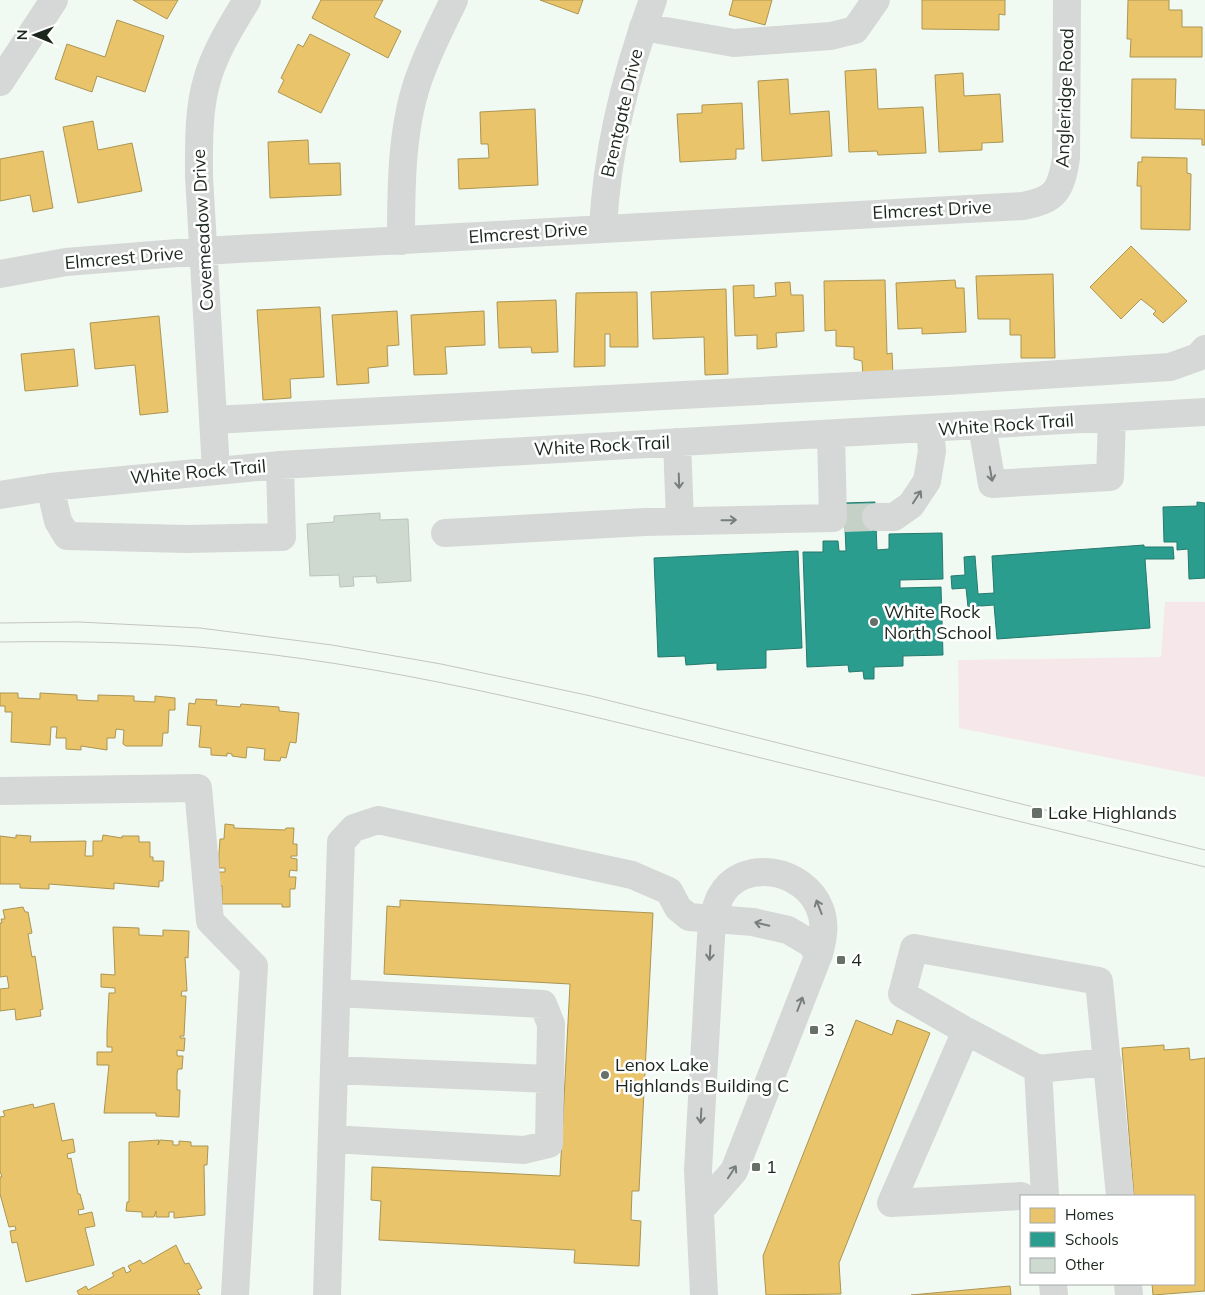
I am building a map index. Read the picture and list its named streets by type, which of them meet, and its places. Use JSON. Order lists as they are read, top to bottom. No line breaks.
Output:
{"streets":{"street":["Angleridge Road","Brentgate Drive","Elmcrest Drive","Covemeadow Drive","White Rock Trail"]},"crossings":[["Angleridge Road","Elmcrest Drive"],["Brentgate Drive","Elmcrest Drive"],["Elmcrest Drive","Covemeadow Drive"],["Covemeadow Drive","White Rock Trail"]],"places":{"other":["White Rock North School","Lenox Lake Highlands Building C"],"transit":["Lake Highlands","4","3","1"]},"legend":["Homes","Schools","Other"],"north":"left"}
